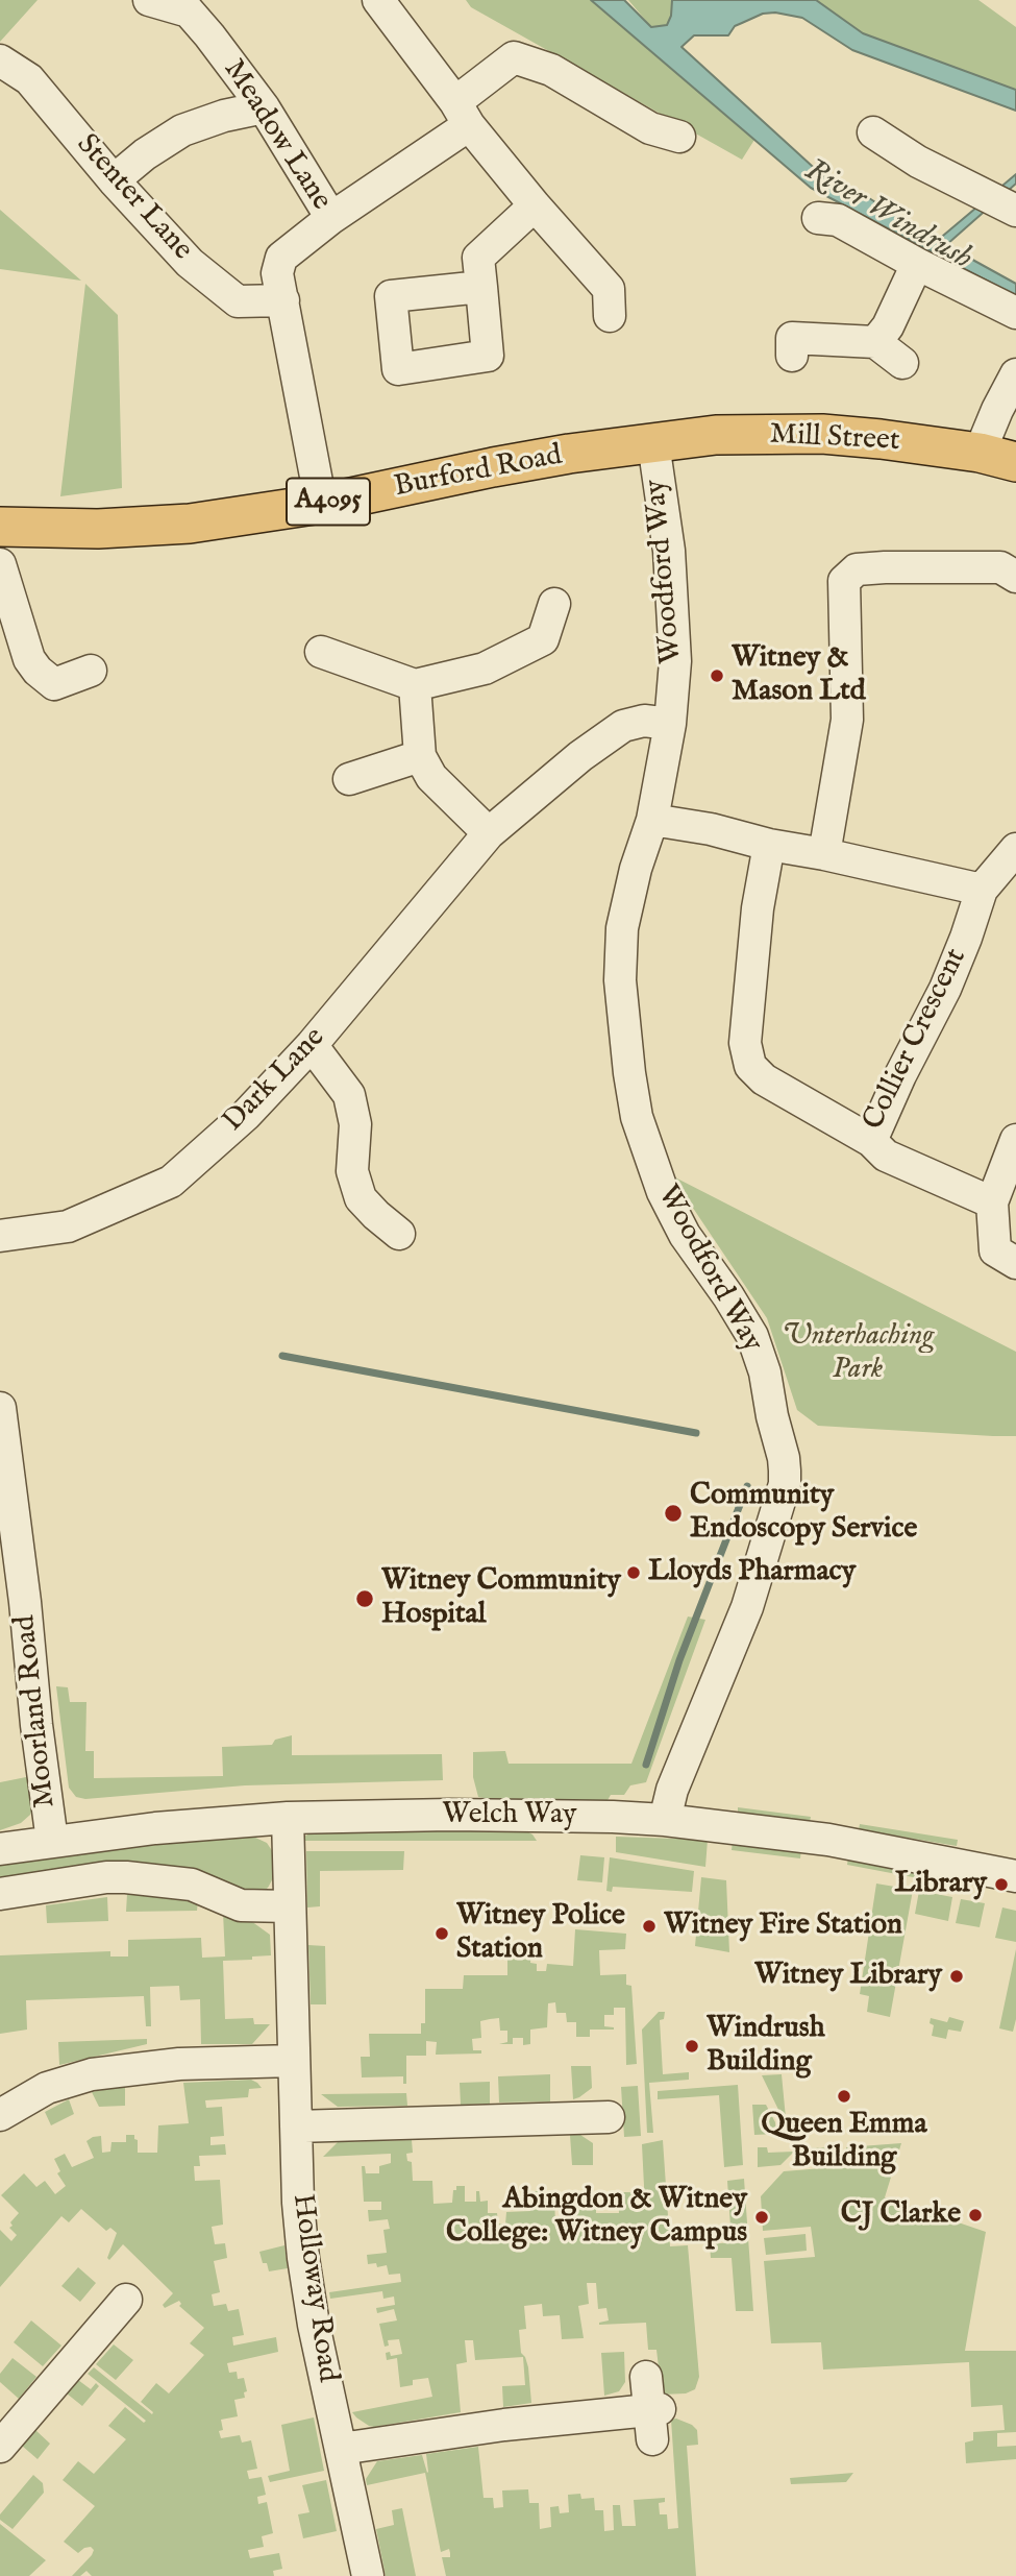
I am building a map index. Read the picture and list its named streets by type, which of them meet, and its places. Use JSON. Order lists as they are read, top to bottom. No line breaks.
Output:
{"streets":{"main road":["Mill Street","Burford Road","A4095"],"street":["Meadow Lane","Stenter Lane","Woodford Way","Collier Crescent","Dark Lane","Moorland Road","Welch Way","Holloway Road"]},"crossings":[["Meadow Lane","Stenter Lane"],["Meadow Lane","Burford Road"],["Mill Street","Burford Road"],["Mill Street","Woodford Way"],["Burford Road","Woodford Way"],["Woodford Way","Dark Lane"],["Woodford Way","Welch Way"],["Moorland Road","Welch Way"],["Welch Way","Holloway Road"]],"water":["River Windrush"],"parks":["Unterhaching Park"],"places":["Witney & Mason Ltd","Community Endoscopy Service","Lloyds Pharmacy","Witney Community Hospital","Library","Witney Fire Station","Witney Police Station","Witney Library","Windrush Building","Queen Emma Building","CJ Clarke","Abingdon & Witney College: Witney Campus"]}
